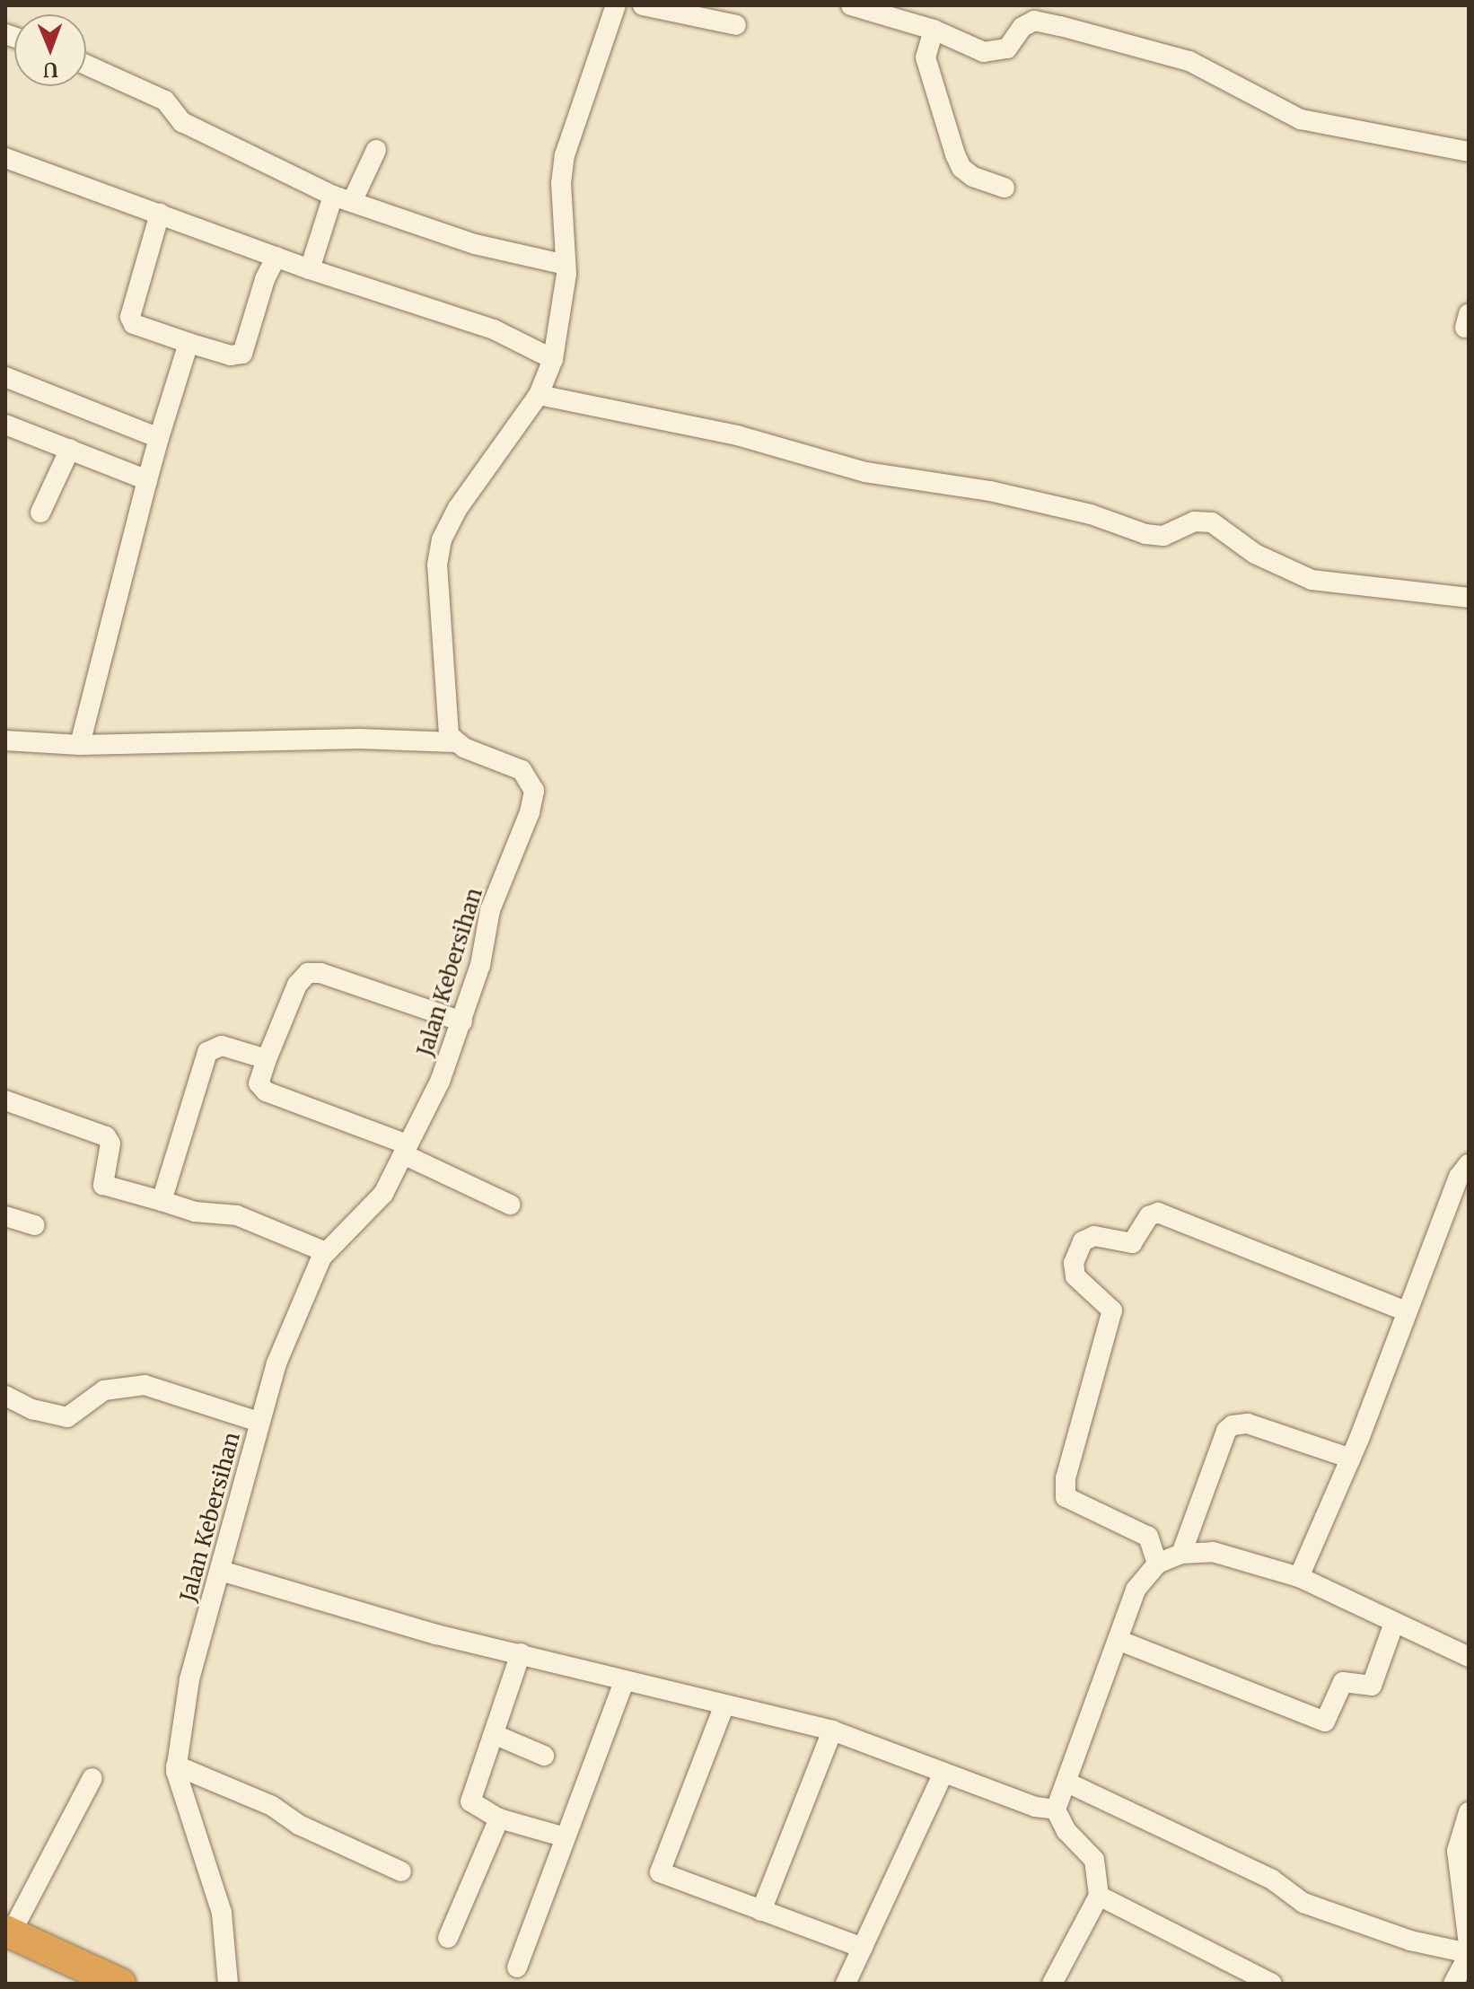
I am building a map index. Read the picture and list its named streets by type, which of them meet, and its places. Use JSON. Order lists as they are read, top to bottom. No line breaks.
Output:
{"streets":{"street":["Jalan Kebersihan"]},"north":"bottom"}
